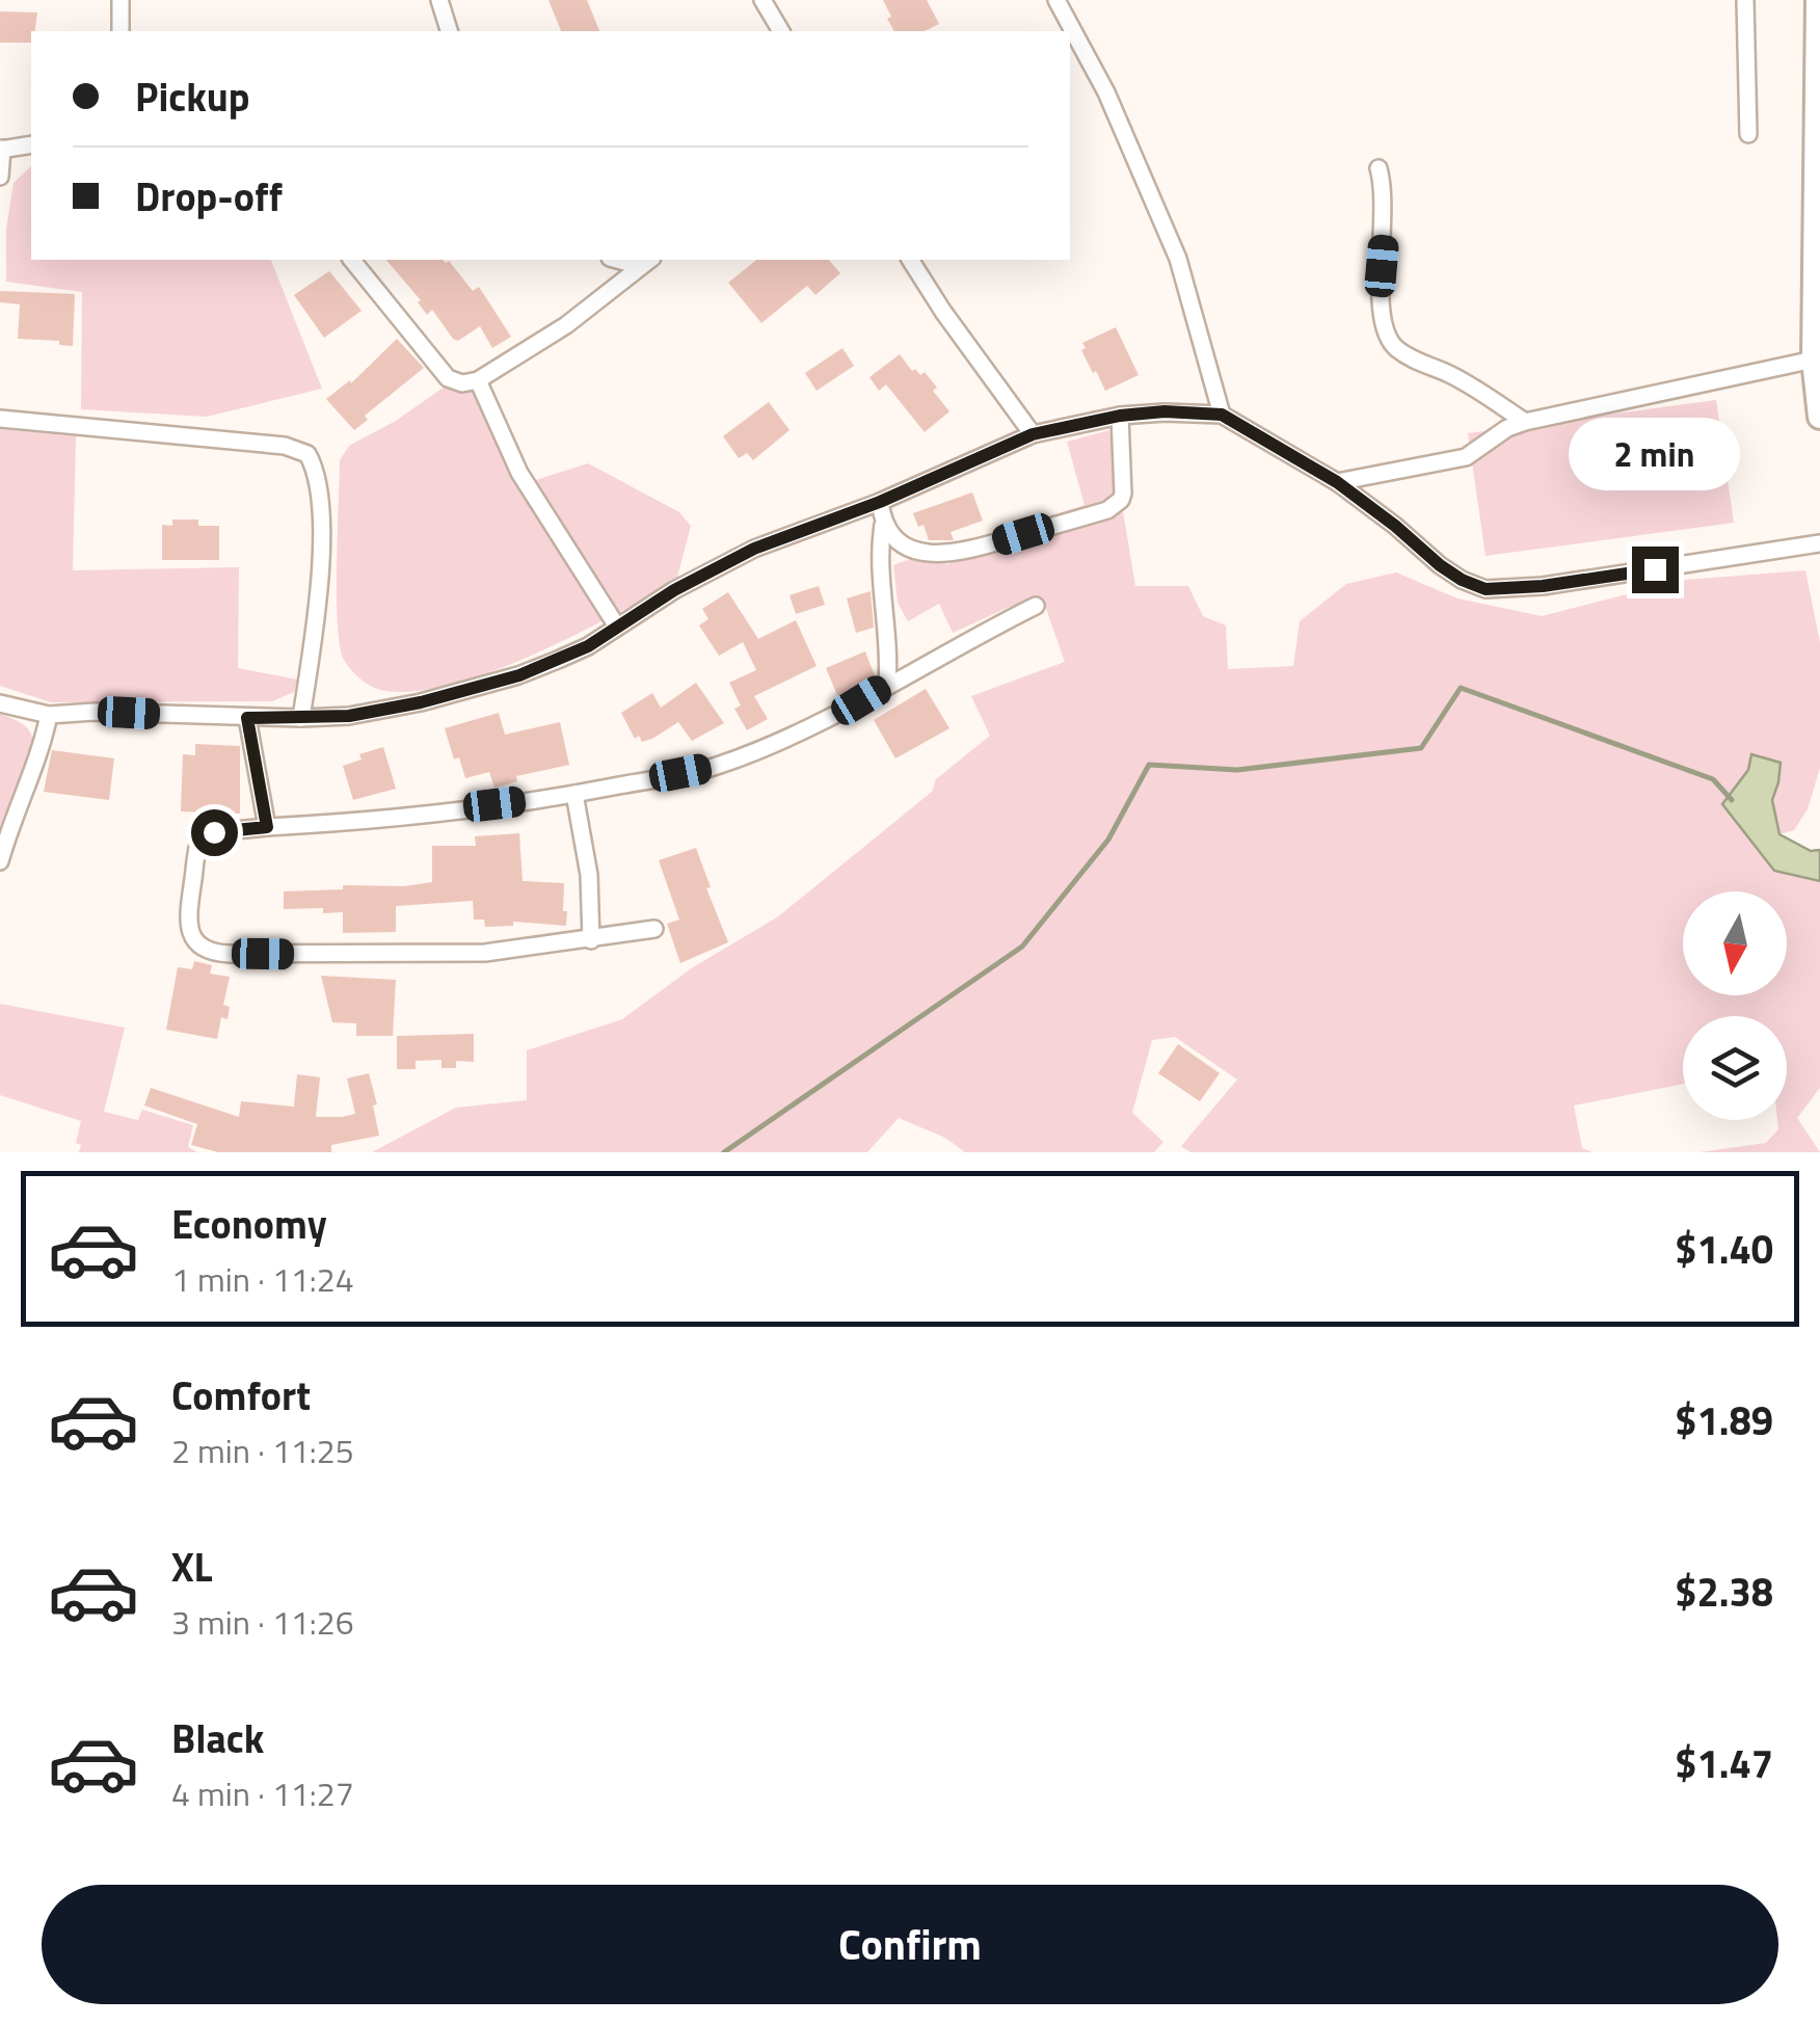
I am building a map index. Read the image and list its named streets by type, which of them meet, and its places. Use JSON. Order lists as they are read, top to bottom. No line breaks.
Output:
{"north":"bottom","page":{"banner":["Pickup","Drop-off"],"bubble":"2 min","list":[{"name":"Economy","note":"1 min · 11:24","value":"$1.40"},{"name":"Comfort","note":"2 min · 11:25","value":"$1.89"},{"name":"XL","note":"3 min · 11:26","value":"$2.38"},{"name":"Black","note":"4 min · 11:27","value":"$1.47"}],"buttons":"Confirm"}}
